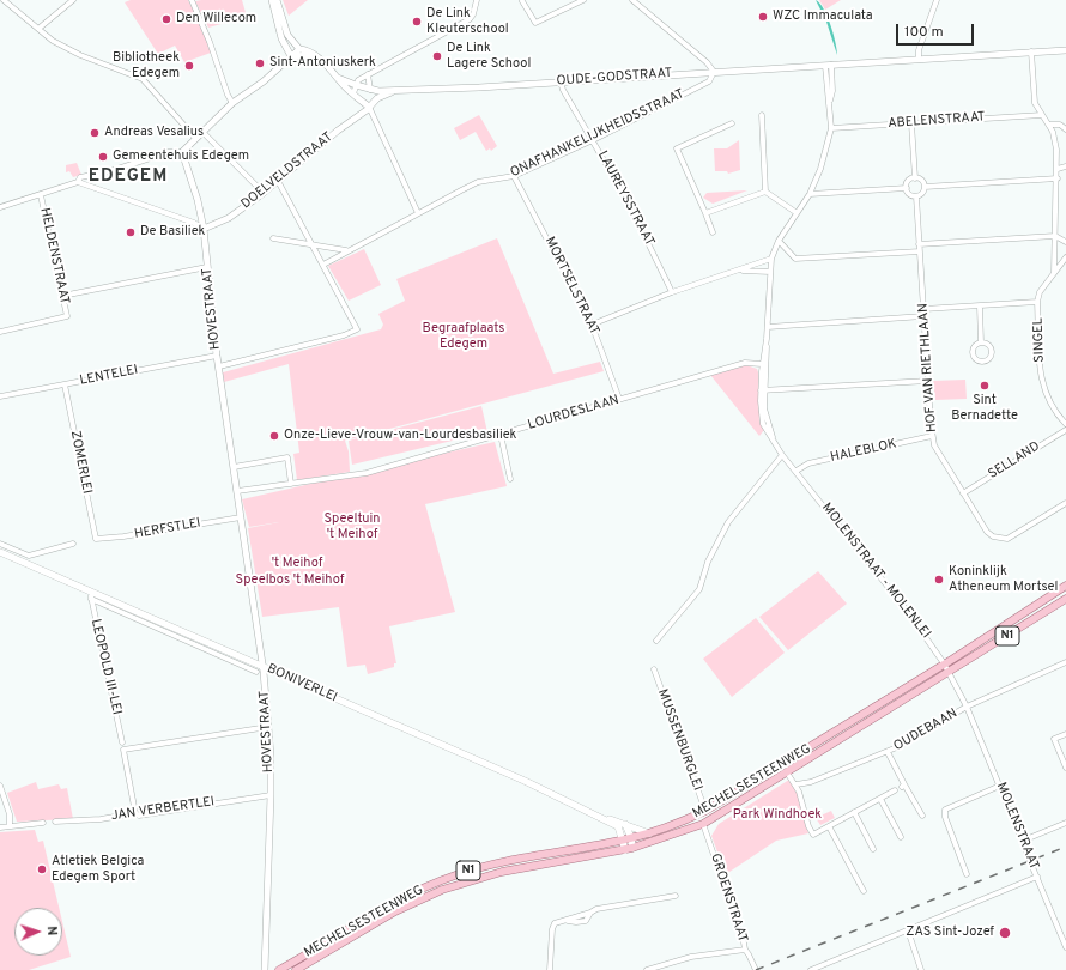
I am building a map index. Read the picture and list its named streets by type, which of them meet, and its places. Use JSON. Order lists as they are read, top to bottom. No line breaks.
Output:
{"streets":{"main road":["N1","BONIVERLEI","MECHELSESTEENWEG"],"street":["OUDE-GODSTRAAT","ABELENSTRAAT","ONAFHANKELIJKHEIDSSTRAAT","DOELVELDSTRAAT","LAUREYSSTRAAT","HELDENSTRAAT","MORTSELSTRAAT","HOVESTRAAT","SINGEL","HOF VAN RIETHLAAN","LENTELEI","LOURDESLAAN","HALEBLOK","SELLAND","ZOMERLEI","HERFSTLEI","MOLENSTRAAT - MOLENLEI","LEOPOLD III-LEI","OUDEBAAN","MUSSENBURGLEI","JAN VERBERTLEI","MOLENSTRAAT","GROENSTRAAT"]},"crossings":[["OUDE-GODSTRAAT","ONAFHANKELIJKHEIDSSTRAAT"],["OUDE-GODSTRAAT","DOELVELDSTRAAT"],["OUDE-GODSTRAAT","LAUREYSSTRAAT"],["ONAFHANKELIJKHEIDSSTRAAT","LAUREYSSTRAAT"],["ONAFHANKELIJKHEIDSSTRAAT","MORTSELSTRAAT"],["DOELVELDSTRAAT","HOVESTRAAT"],["MORTSELSTRAAT","LOURDESLAAN"],["HOVESTRAAT","LENTELEI"],["HOVESTRAAT","LOURDESLAAN"],["HOVESTRAAT","HERFSTLEI"],["HOVESTRAAT","BONIVERLEI"],["HOVESTRAAT","JAN VERBERTLEI"],["HOF VAN RIETHLAAN","HALEBLOK"],["HOF VAN RIETHLAAN","SELLAND"],["LENTELEI","ZOMERLEI"],["HALEBLOK","MOLENSTRAAT - MOLENLEI"],["ZOMERLEI","HERFSTLEI"],["MOLENSTRAAT - MOLENLEI","OUDEBAAN"],["MOLENSTRAAT - MOLENLEI","MECHELSESTEENWEG"],["MOLENSTRAAT - MOLENLEI","MOLENSTRAAT"],["LEOPOLD III-LEI","BONIVERLEI"],["BONIVERLEI","MECHELSESTEENWEG"],["OUDEBAAN","MOLENSTRAAT"],["MUSSENBURGLEI","MECHELSESTEENWEG"],["MECHELSESTEENWEG","GROENSTRAAT"]],"districts":["EDEGEM"],"parks":["Begraafplaats Edegem","Speeltuin 't Meihof","'t Meihof","Speelbos 't Meihof","Park Windhoek"],"places":["WZC Immaculata","Den Willecom","De Link Kleuterschool","De Link Lagere School","Sint-Antoniuskerk","Bibliotheek Edegem","Andreas Vesalius","Gemeentehuis Edegem","De Basiliek","Sint Bernadette","Onze-Lieve-Vrouw-van-Lourdesbasiliek","Koninklijk Atheneum Mortsel","Atletiek Belgica Edegem Sport","ZAS Sint-Jozef"],"scale_bar":"100 m","north":"right"}
